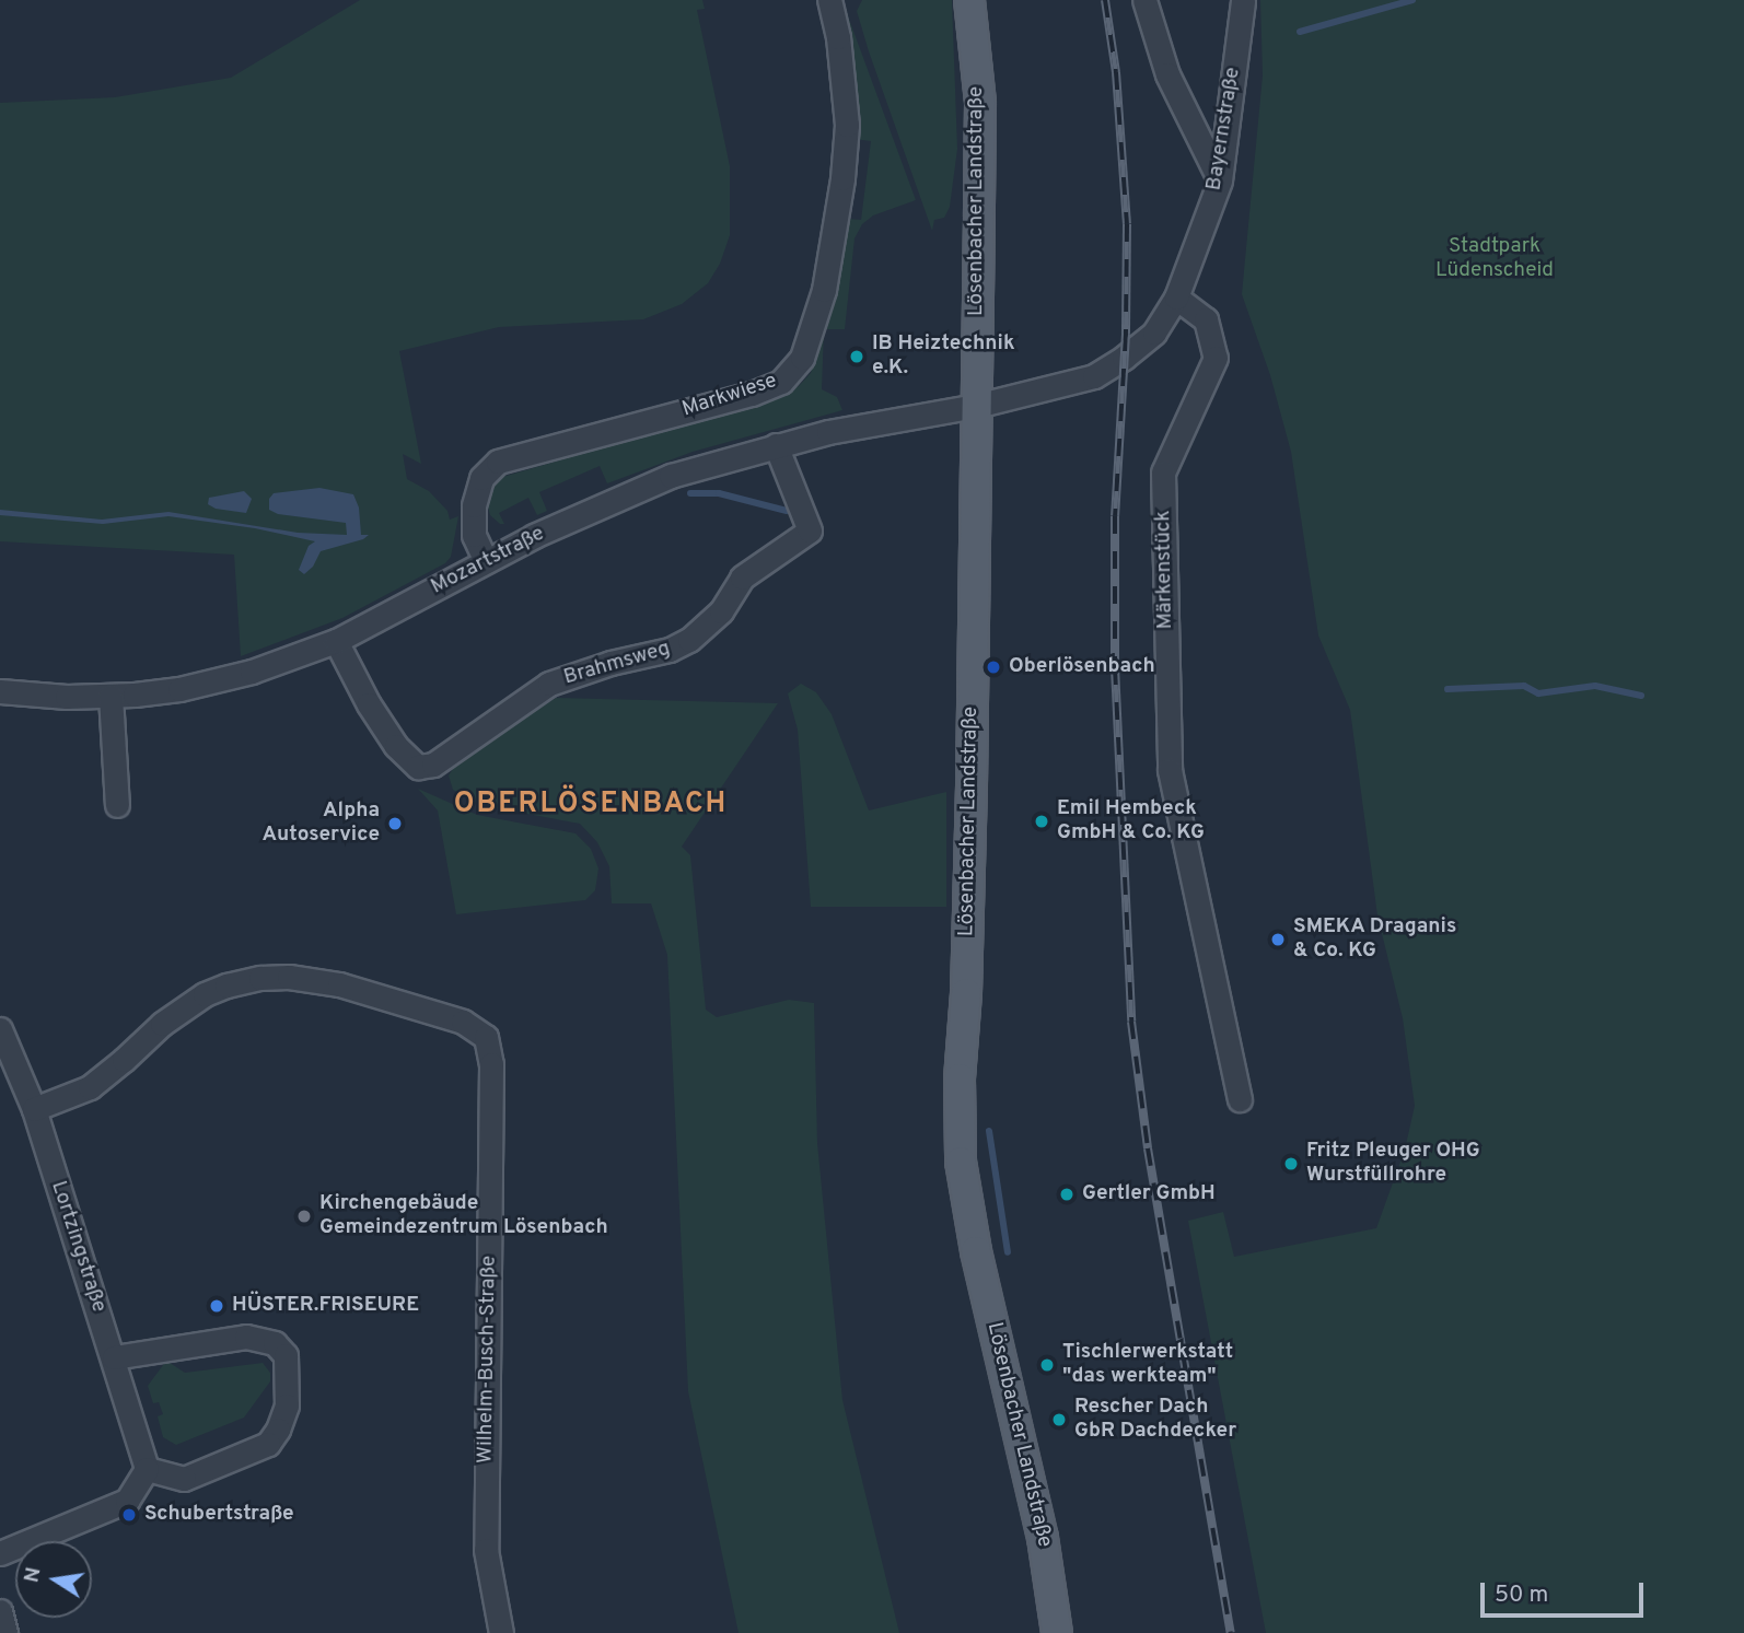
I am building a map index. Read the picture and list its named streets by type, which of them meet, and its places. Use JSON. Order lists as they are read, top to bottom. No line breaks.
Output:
{"streets":{"main road":["Lösenbacher Landstraße"],"street":["Bayernstraße","Markwiese","Mozartstraße","Märkenstück","Brahmsweg","Lortzingstraße","Wilhelm-Busch-Straße"]},"crossings":[["Bayernstraße","Märkenstück"],["Lösenbacher Landstraße","Mozartstraße"],["Markwiese","Mozartstraße"],["Mozartstraße","Brahmsweg"],["Lortzingstraße","Wilhelm-Busch-Straße"]],"districts":["OBERLÖSENBACH"],"parks":["Stadtpark Lüdenscheid"],"places":["IB Heiztechnik e.K.","Oberlösenbach","Emil Hembeck GmbH & Co. KG","Alpha Autoservice","SMEKA Draganis & Co. KG","Fritz Pleuger OHG Wurstfüllrohre","Gertler GmbH","Kirchengebäude Gemeindezentrum Lösenbach","HÜSTER.FRISEURE","Tischlerwerkstatt \"das werkteam\"","Rescher Dach GbR Dachdecker","Schubertstraße"],"scale_bar":"50 m","north":"left"}
